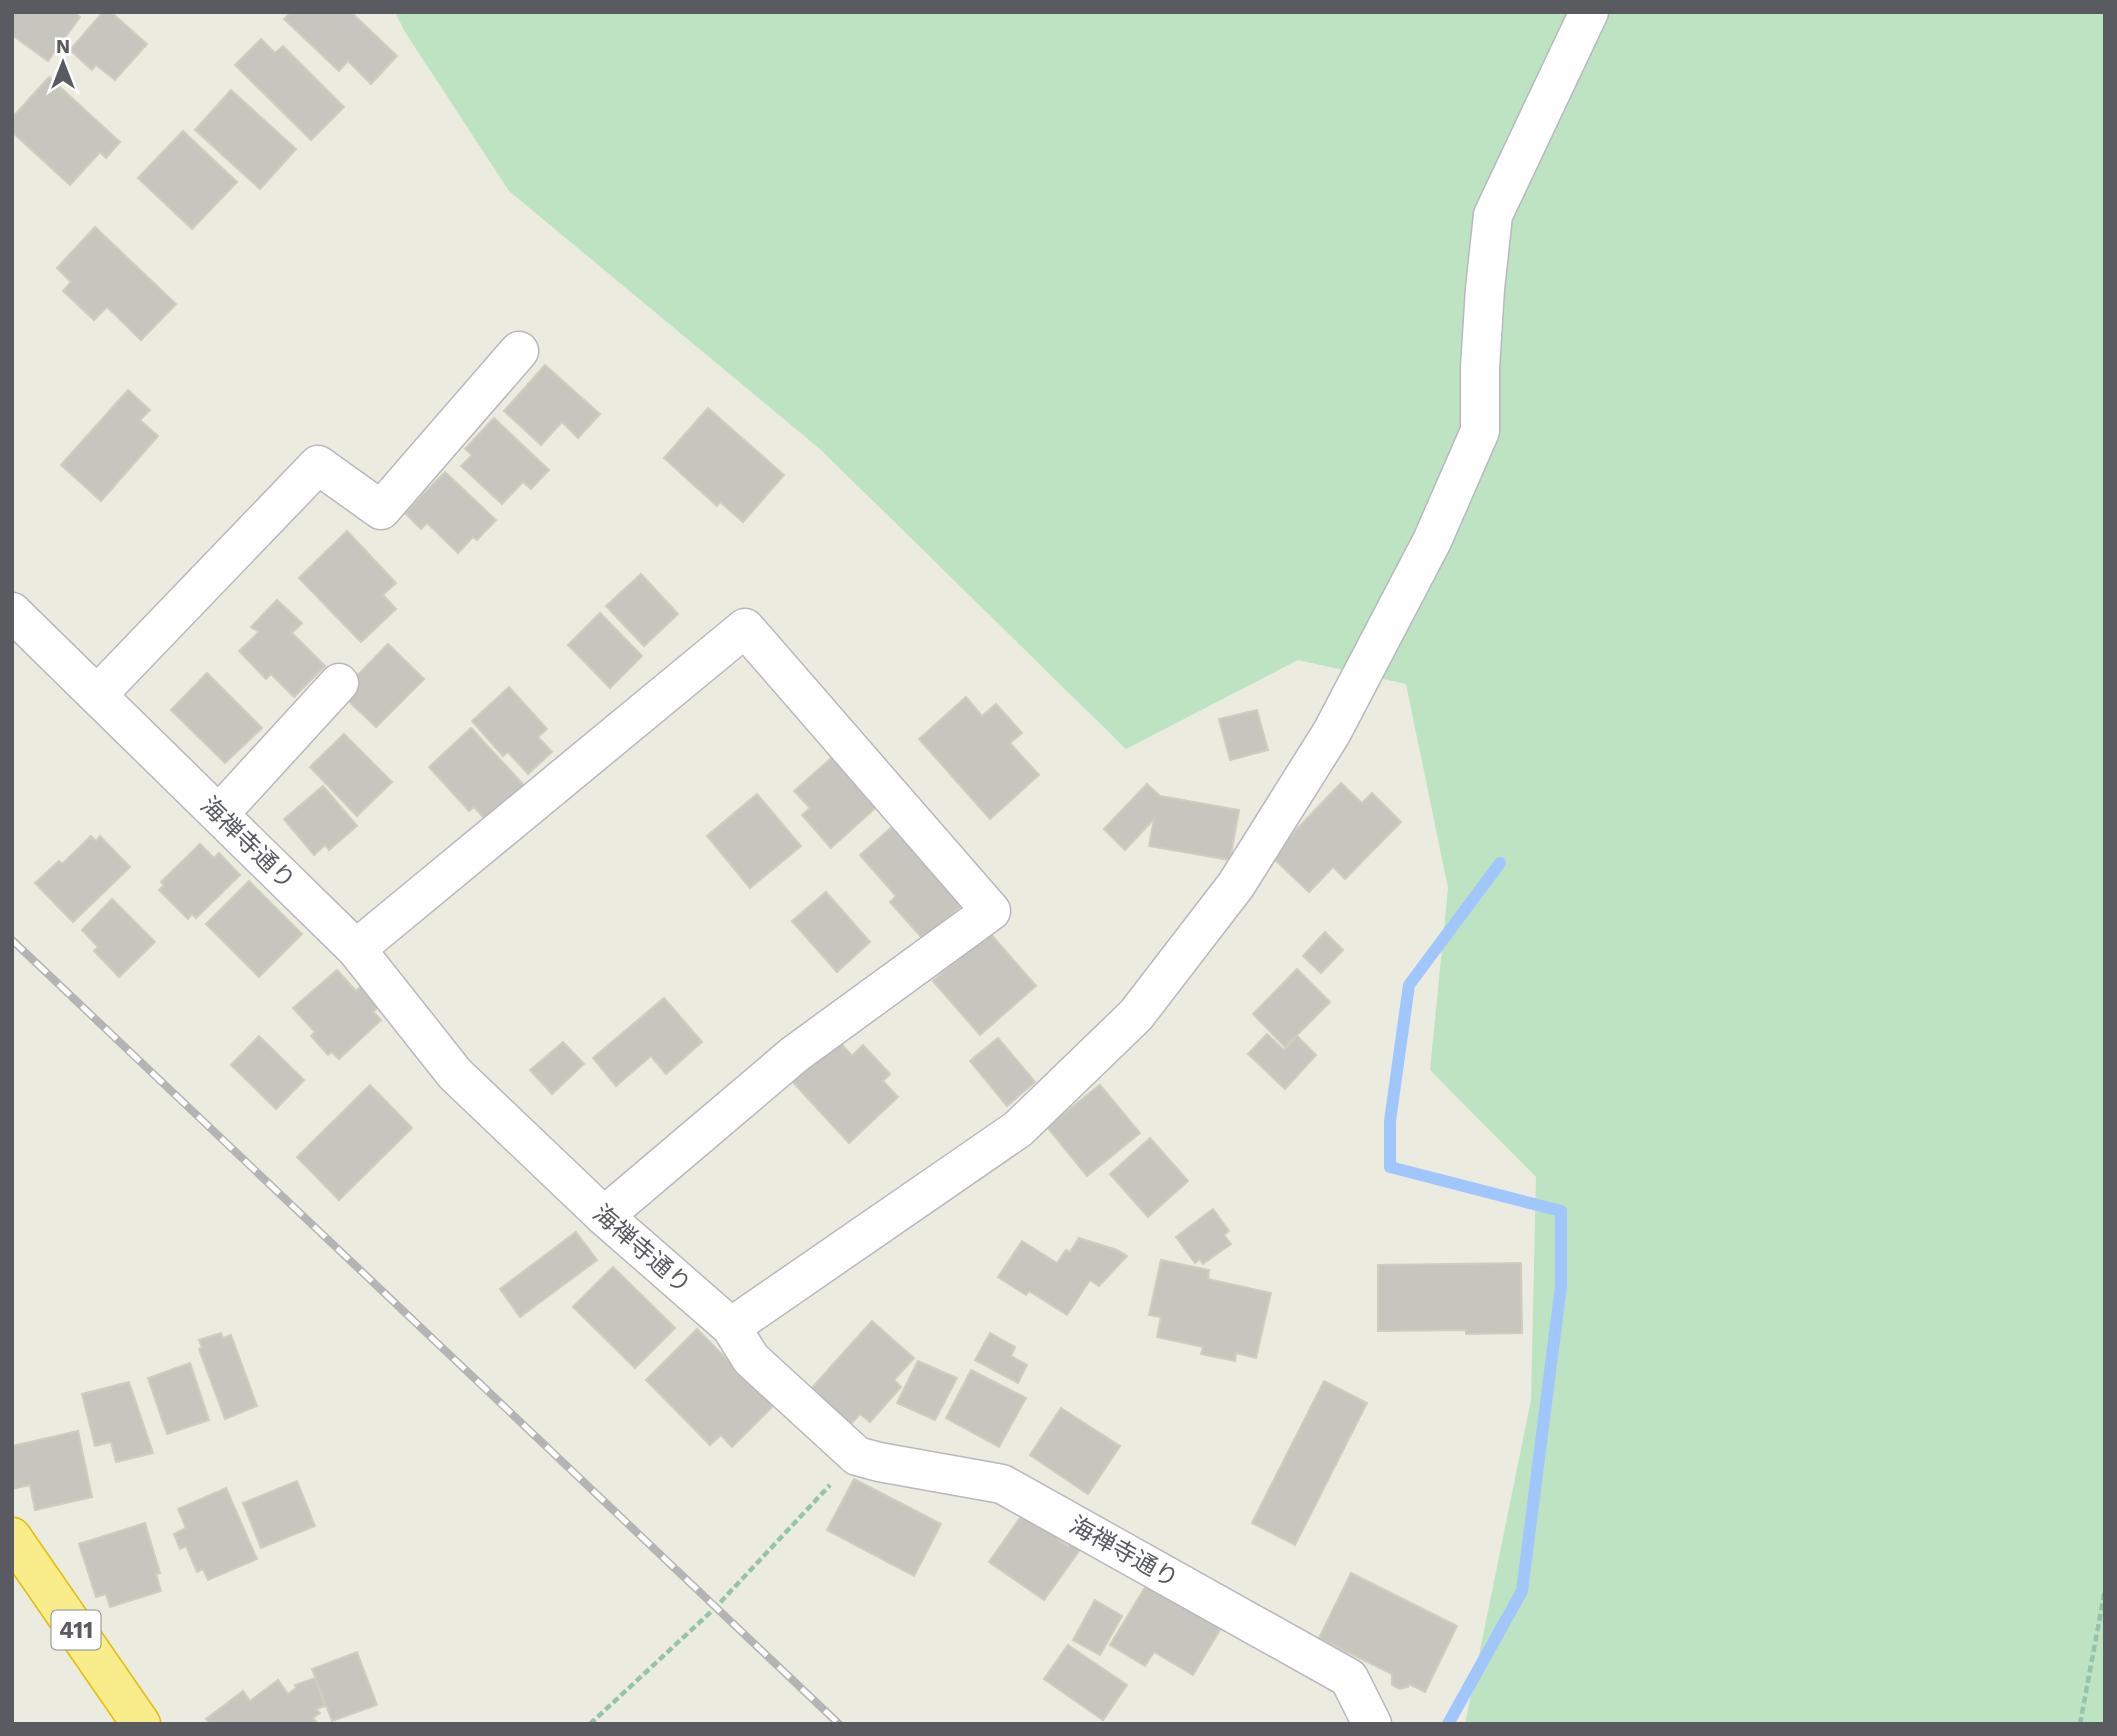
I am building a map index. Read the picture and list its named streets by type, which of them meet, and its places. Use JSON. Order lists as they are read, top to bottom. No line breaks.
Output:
{"streets":{"highway":["411"],"street":["海禅寺通り"]},"north":"top"}
